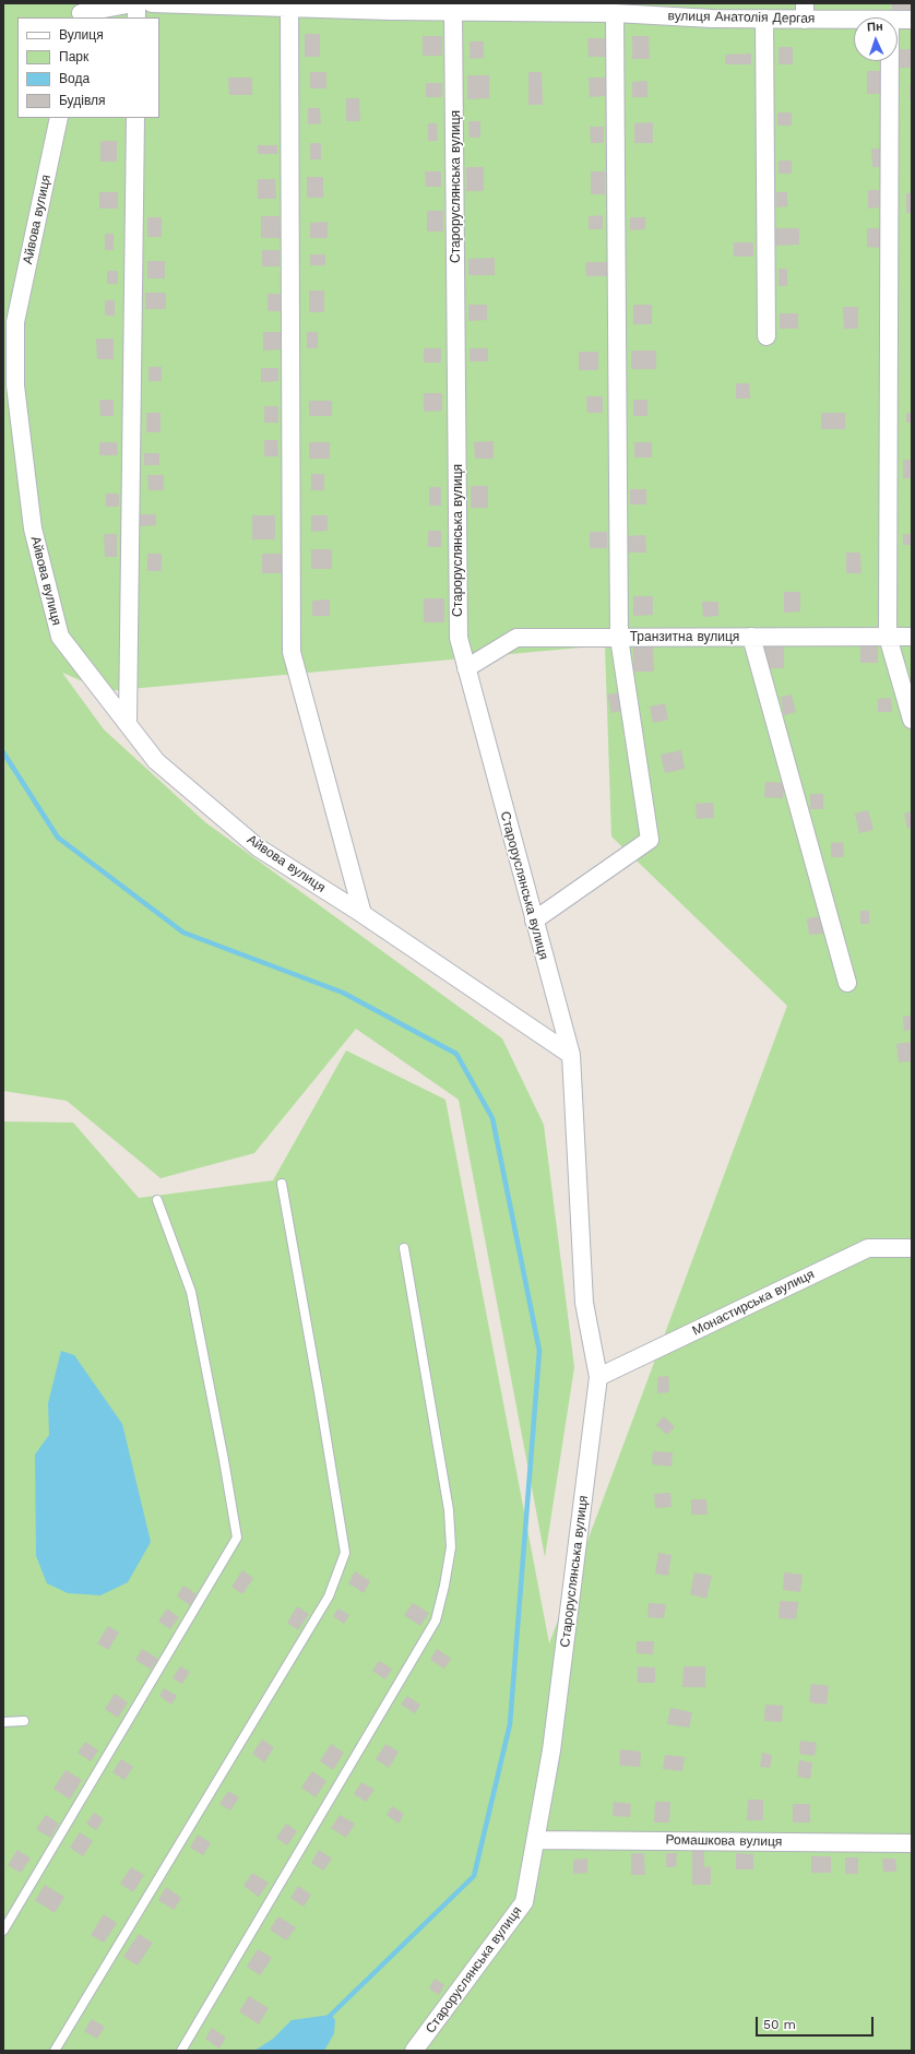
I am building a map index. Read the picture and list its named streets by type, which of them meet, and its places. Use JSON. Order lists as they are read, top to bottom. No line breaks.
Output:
{"streets":{"street":["вулиця Анатолія Дергая","Староруслянська вулиця","Айвова вулиця","Транзитна вулиця","Монастирська вулиця","Ромашкова вулиця"]},"crossings":[["вулиця Анатолія Дергая","Староруслянська вулиця"],["Староруслянська вулиця","Транзитна вулиця"],["Староруслянська вулиця","Монастирська вулиця"],["Староруслянська вулиця","Ромашкова вулиця"]],"legend":["Вулиця","Парк","Вода","Будівля"],"scale_bar":"50 m","north":"top"}
